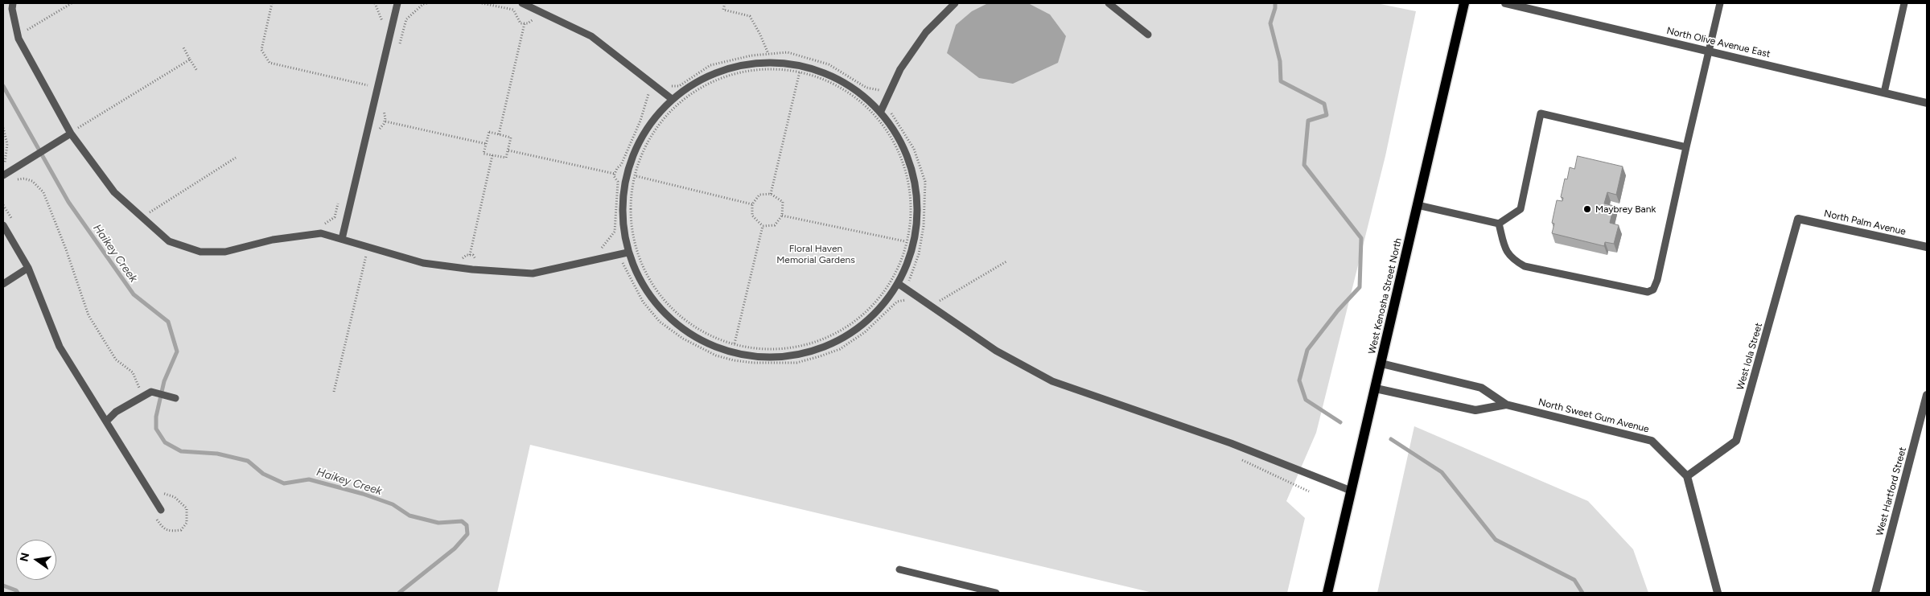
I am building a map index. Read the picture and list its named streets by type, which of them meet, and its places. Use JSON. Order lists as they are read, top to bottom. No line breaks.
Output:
{"streets":{"main road":["West Kenosha Street North"],"street":["North Olive Avenue East","North Palm Avenue","West Iola Street","North Sweet Gum Avenue","West Hartford Street"]},"crossings":[["North Palm Avenue","West Iola Street"],["West Kenosha Street North","North Sweet Gum Avenue"],["West Iola Street","North Sweet Gum Avenue"]],"water":["Haikey Creek"],"parks":["Floral Haven Memorial Gardens"],"places":["Maybrey Bank"],"north":"left"}
